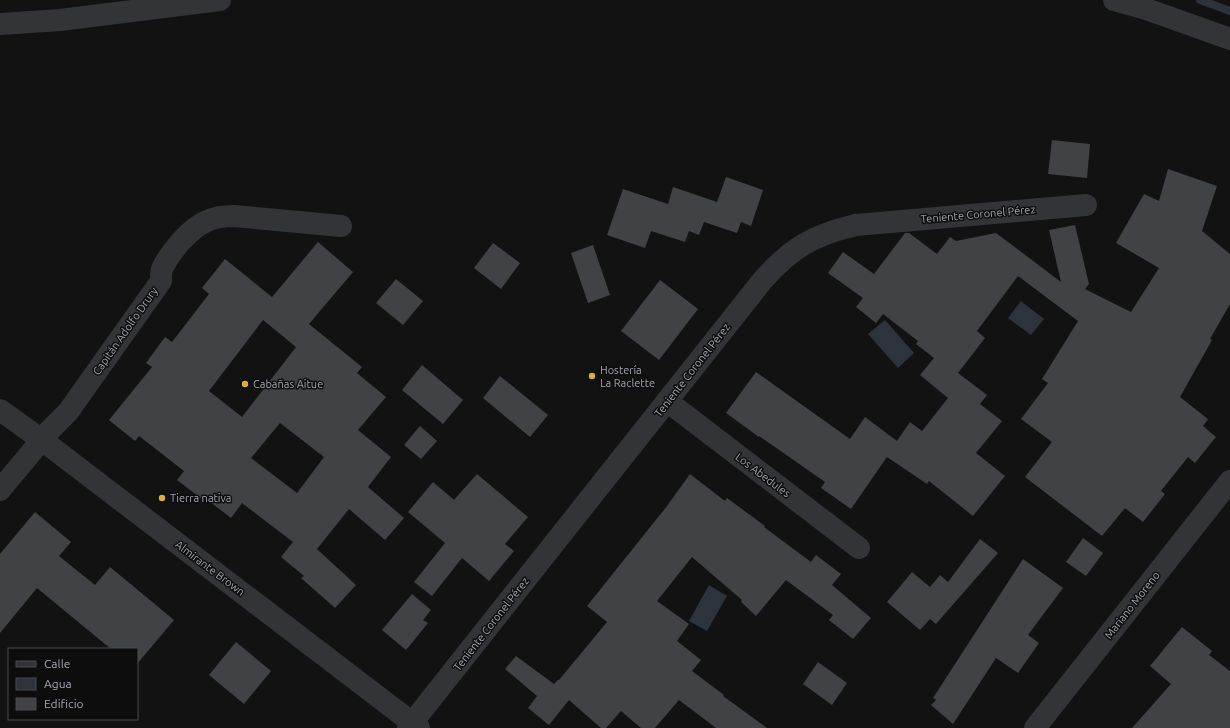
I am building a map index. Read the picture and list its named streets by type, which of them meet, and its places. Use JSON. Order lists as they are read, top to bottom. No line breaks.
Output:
{"streets":{"street":["Teniente Coronel Pérez","Capitán Adolfo Drury","Los Abedules","Almirante Brown","Mariano Moreno"]},"crossings":[["Teniente Coronel Pérez","Los Abedules"],["Teniente Coronel Pérez","Almirante Brown"],["Capitán Adolfo Drury","Almirante Brown"]],"places":["Hostería La Raclette","Cabañas Aitue","Tierra nativa"],"legend":["Calle","Agua","Edificio"]}
